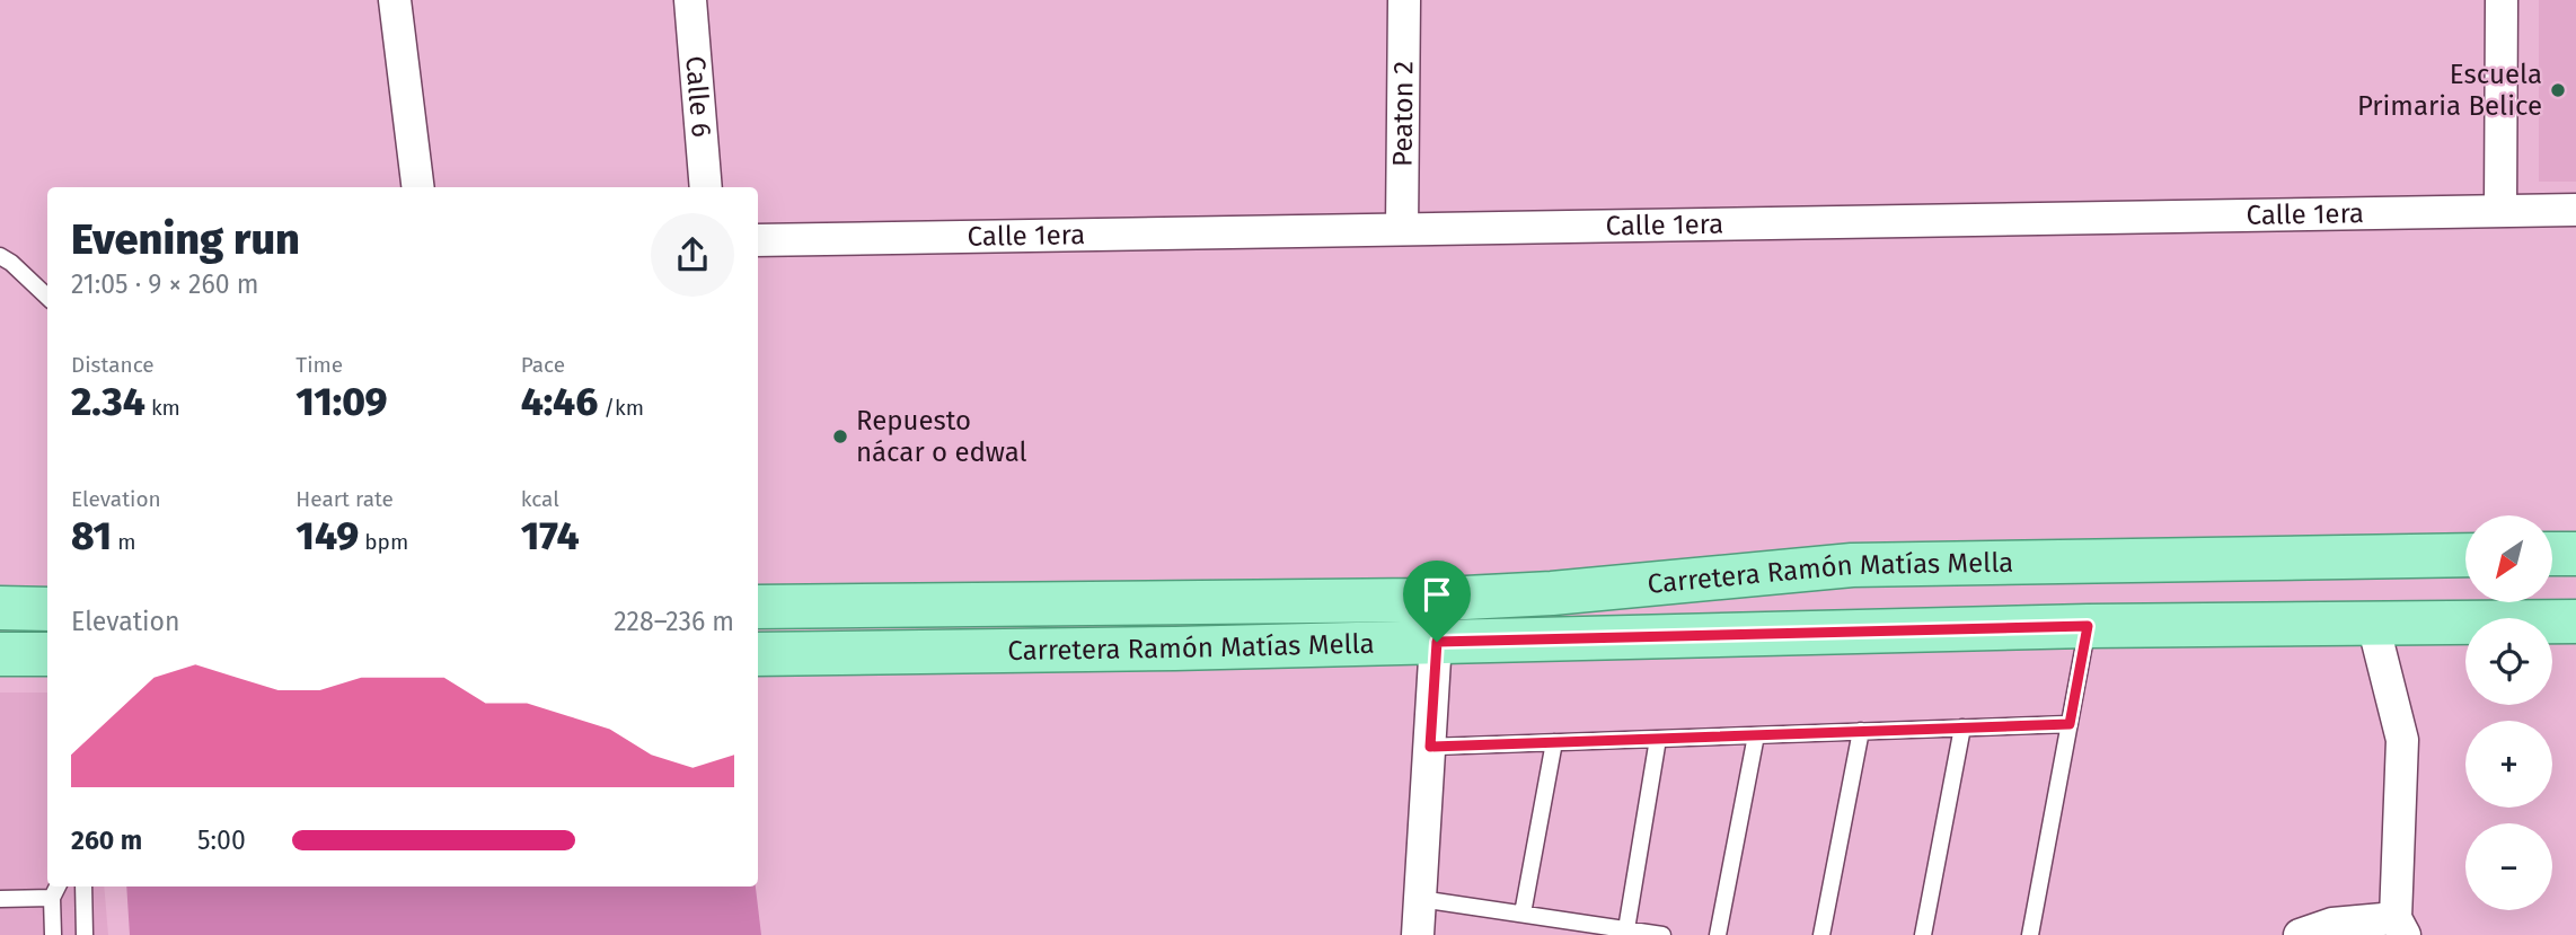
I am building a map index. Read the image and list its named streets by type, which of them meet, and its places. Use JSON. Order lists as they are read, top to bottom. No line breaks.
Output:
{"streets":{"main road":["Carretera Ramón Matías Mella"],"street":["Calle 6","Peaton 2","Calle 1era"]},"crossings":[["Peaton 2","Calle 1era"]],"places":["Escuela Primaria Belice","Repuesto nácar o edwal"],"north":"bottom left","page":{"heading":["Evening run","21:05 · 9 × 260 m"],"stats":[["Distance","2.34 km"],["Time","11:09"],["Pace","4:46 /km"],["Elevation","81 m"],["Heart rate","149 bpm"],["kcal","174"]],"map_buttons":["+","−"],"chart":["Elevation","228–236 m"],"list":[{"name":"260 m","note":"5:00"}]}}
